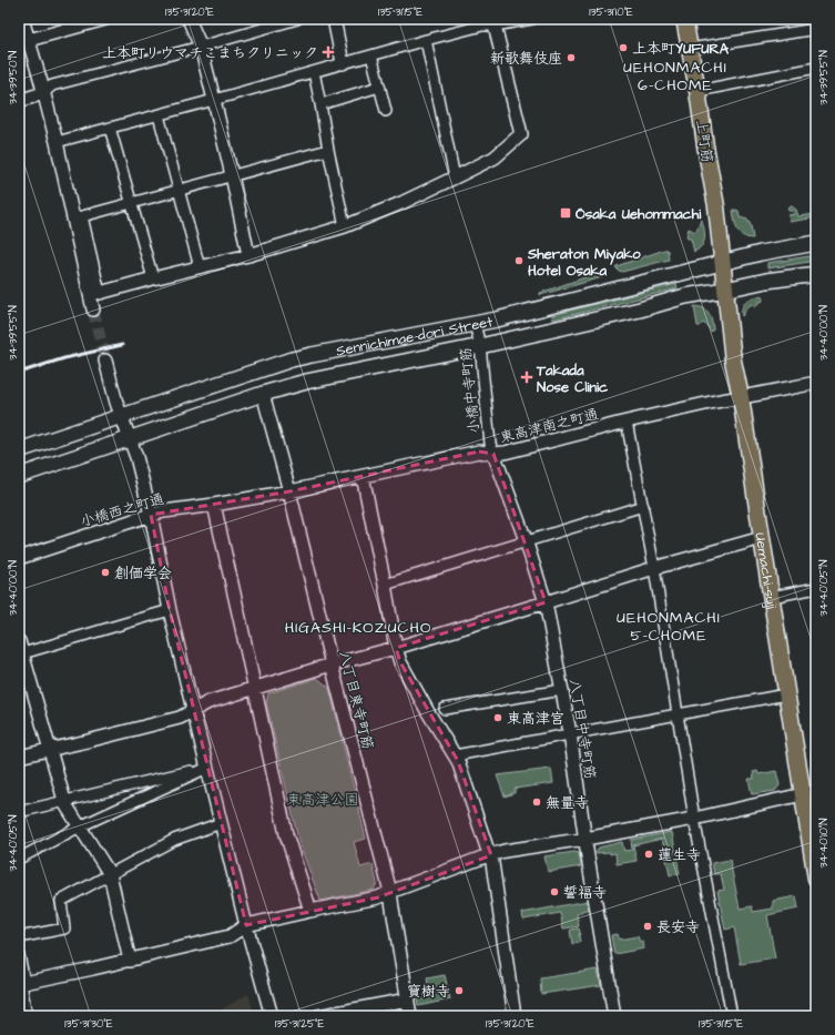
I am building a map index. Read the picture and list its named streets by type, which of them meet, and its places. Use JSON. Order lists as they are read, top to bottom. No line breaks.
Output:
{"streets":{"main road":["上町筋","Sennichimae-dori Street","Uemachi-suji"],"street":["小橋中寺町筋","東高津南之町通","小橋西之町通","八丁目東寺町筋","八丁目中寺町筋"]},"crossings":[["上町筋","Sennichimae-dori Street"],["上町筋","Uemachi-suji"],["Sennichimae-dori Street","小橋中寺町筋"],["Sennichimae-dori Street","Uemachi-suji"],["Sennichimae-dori Street","八丁目東寺町筋"],["小橋中寺町筋","東高津南之町通"],["小橋中寺町筋","八丁目中寺町筋"],["東高津南之町通","小橋西之町通"],["東高津南之町通","Uemachi-suji"],["東高津南之町通","八丁目東寺町筋"],["東高津南之町通","八丁目中寺町筋"],["小橋西之町通","八丁目東寺町筋"]],"districts":["UEHONMACHI 6-CHOME","UEHONMACHI 5-CHOME","HIGASHI-KOZUCHO"],"parks":["東高津公園"],"places":{"other":["上本町YUFURA","新歌舞伎座","Sheraton Miyako Hotel Osaka","創価学会","東高津宮","無量寺","蓮生寺","誓福寺","長安寺","寶樹寺"],"health":["上本町リウマチこまちクリニック","Takada Nose Clinic"],"transit":["Ōsaka Uehommachi"]},"coordinates":["135°31'20\"E","135°31'15\"E","135°31'10\"E","34°39'55\"N","34°39'50\"N","34°40'00\"N","34°40'05\"N","34°40'10\"N","135°31'30\"E","135°31'25\"E"]}
